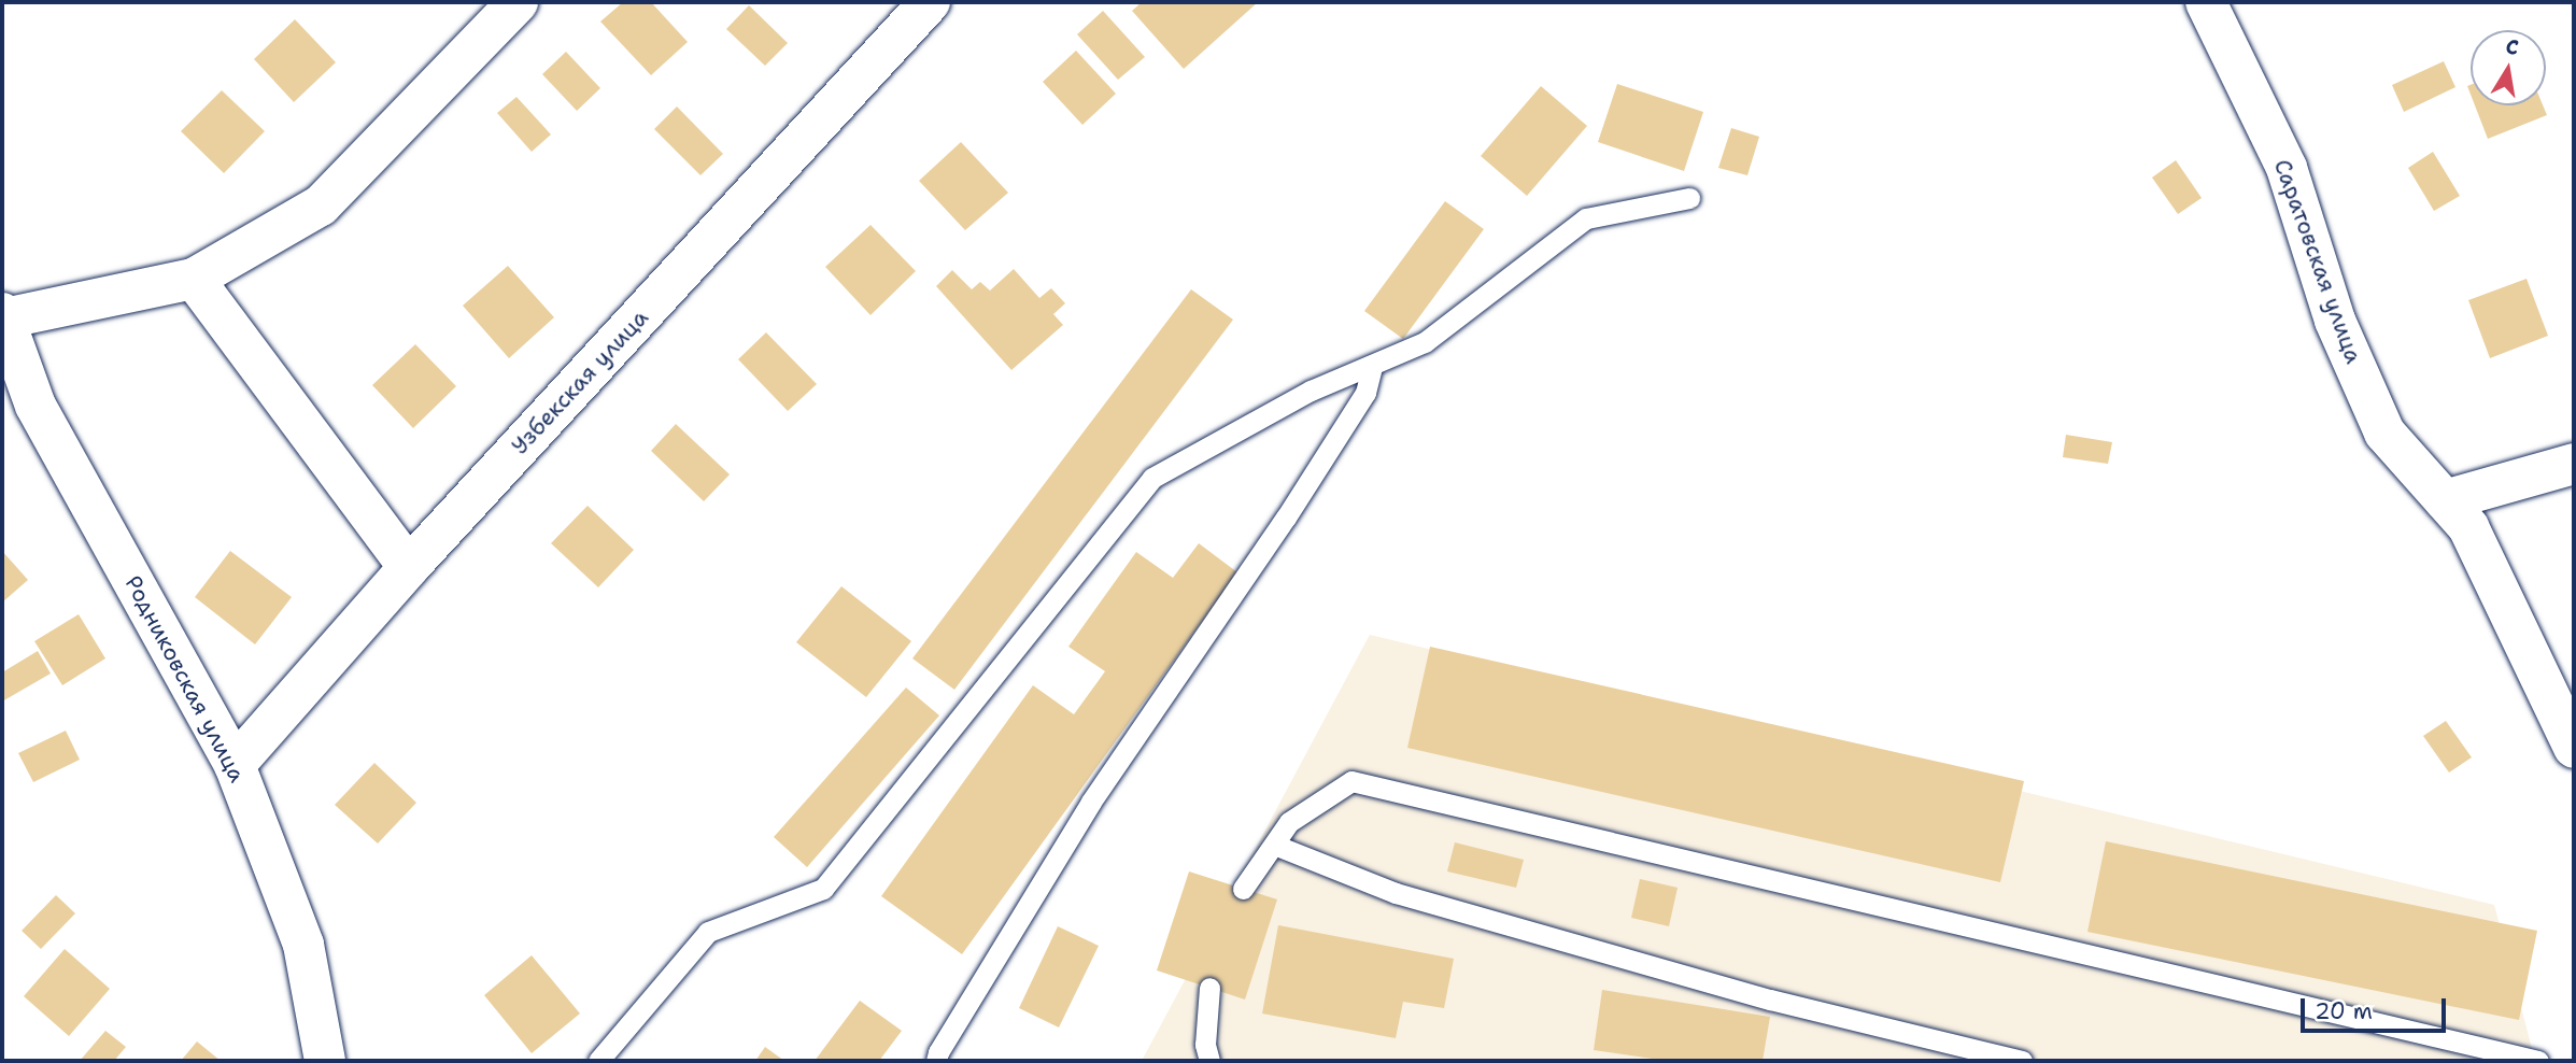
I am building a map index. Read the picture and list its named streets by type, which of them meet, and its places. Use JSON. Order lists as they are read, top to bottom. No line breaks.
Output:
{"streets":{"street":["Саратовская улица","Узбекская улица","Родниковская улица"]},"crossings":[["Узбекская улица","Родниковская улица"]],"scale_bar":"20 m","north":"top"}
